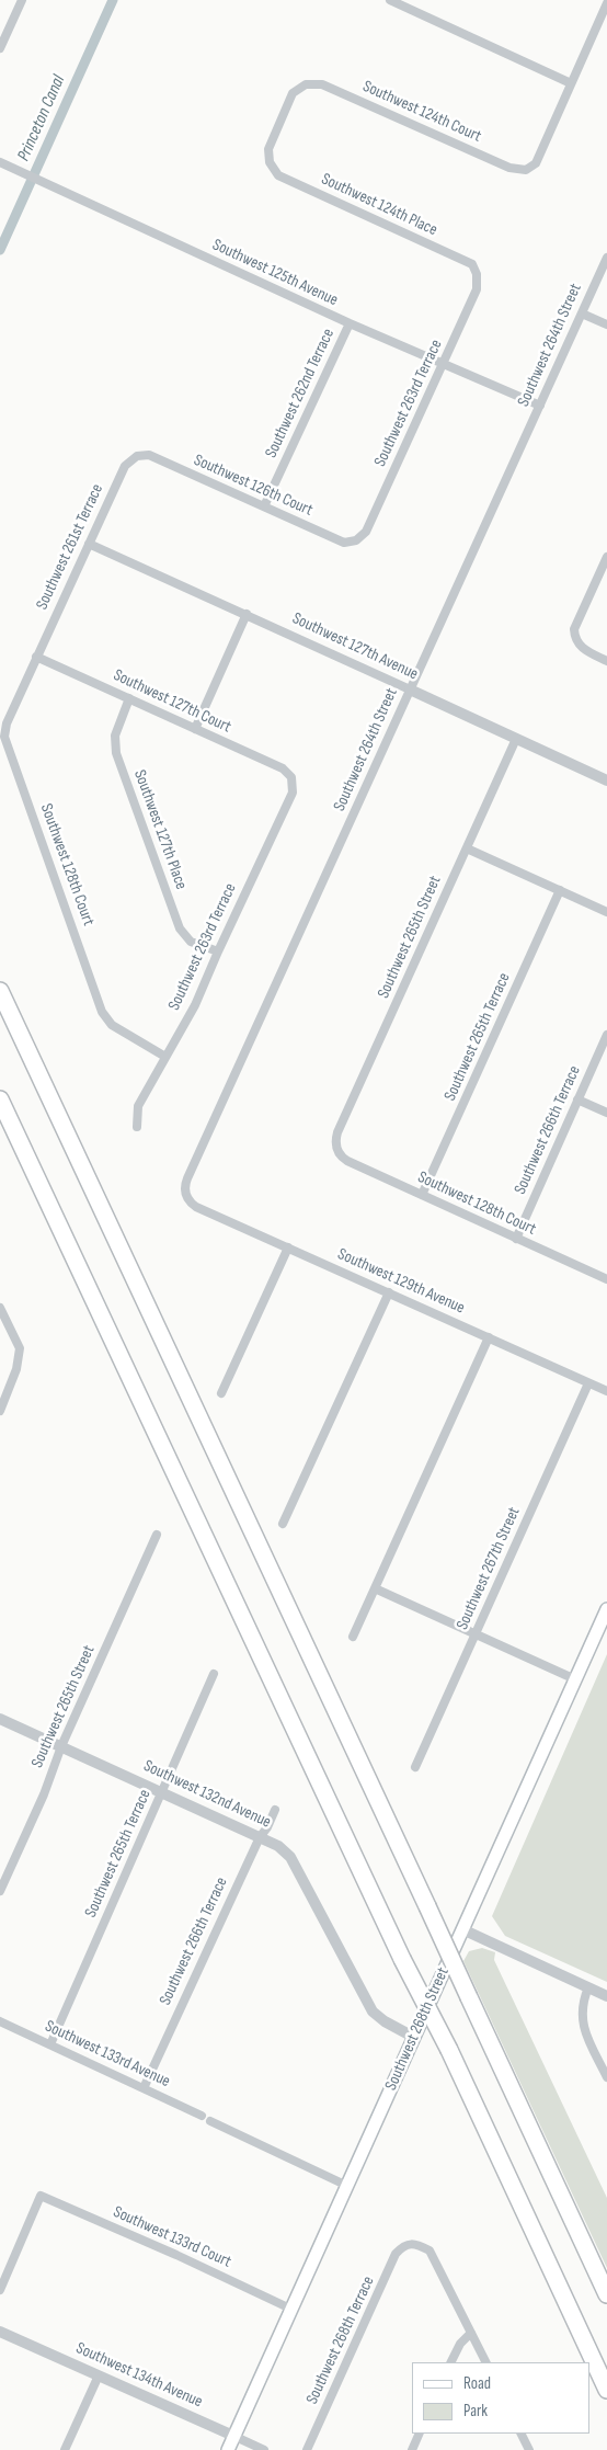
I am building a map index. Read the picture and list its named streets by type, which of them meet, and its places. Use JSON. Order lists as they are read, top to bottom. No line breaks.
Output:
{"streets":{"main road":["Southwest 268th Street"],"street":["Southwest 124th Court","Southwest 124th Place","Southwest 125th Avenue","Southwest 264th Street","Southwest 262nd Terrace","Southwest 263rd Terrace","Southwest 126th Court","Southwest 261st Terrace","Southwest 127th Avenue","Southwest 127th Court","Southwest 127th Place","Southwest 128th Court","Southwest 265th Street","Southwest 265th Terrace","Southwest 266th Terrace","Southwest 129th Avenue","Southwest 267th Street","Southwest 132nd Avenue","Southwest 133rd Avenue","Southwest 133rd Court","Southwest 268th Terrace","Southwest 134th Avenue"]},"crossings":[["Southwest 124th Court","Southwest 124th Place"],["Southwest 124th Place","Southwest 263rd Terrace"],["Southwest 125th Avenue","Southwest 264th Street"],["Southwest 125th Avenue","Southwest 262nd Terrace"],["Southwest 125th Avenue","Southwest 263rd Terrace"],["Southwest 264th Street","Southwest 127th Avenue"],["Southwest 264th Street","Southwest 129th Avenue"],["Southwest 262nd Terrace","Southwest 126th Court"],["Southwest 263rd Terrace","Southwest 126th Court"],["Southwest 263rd Terrace","Southwest 127th Court"],["Southwest 263rd Terrace","Southwest 127th Place"],["Southwest 263rd Terrace","Southwest 128th Court"],["Southwest 126th Court","Southwest 261st Terrace"],["Southwest 261st Terrace","Southwest 127th Avenue"],["Southwest 261st Terrace","Southwest 127th Court"],["Southwest 261st Terrace","Southwest 128th Court"],["Southwest 127th Avenue","Southwest 265th Street"],["Southwest 127th Court","Southwest 127th Place"],["Southwest 127th Court","Southwest 128th Court"],["Southwest 128th Court","Southwest 265th Street"],["Southwest 128th Court","Southwest 265th Terrace"],["Southwest 128th Court","Southwest 266th Terrace"],["Southwest 265th Street","Southwest 132nd Avenue"],["Southwest 265th Terrace","Southwest 132nd Avenue"],["Southwest 265th Terrace","Southwest 133rd Avenue"],["Southwest 266th Terrace","Southwest 132nd Avenue"],["Southwest 266th Terrace","Southwest 133rd Avenue"],["Southwest 129th Avenue","Southwest 267th Street"],["Southwest 132nd Avenue","Southwest 268th Street"],["Southwest 268th Street","Southwest 133rd Court"],["Southwest 268th Street","Southwest 134th Avenue"]],"water":["Princeton Canal"],"legend":["Road","Park"]}
